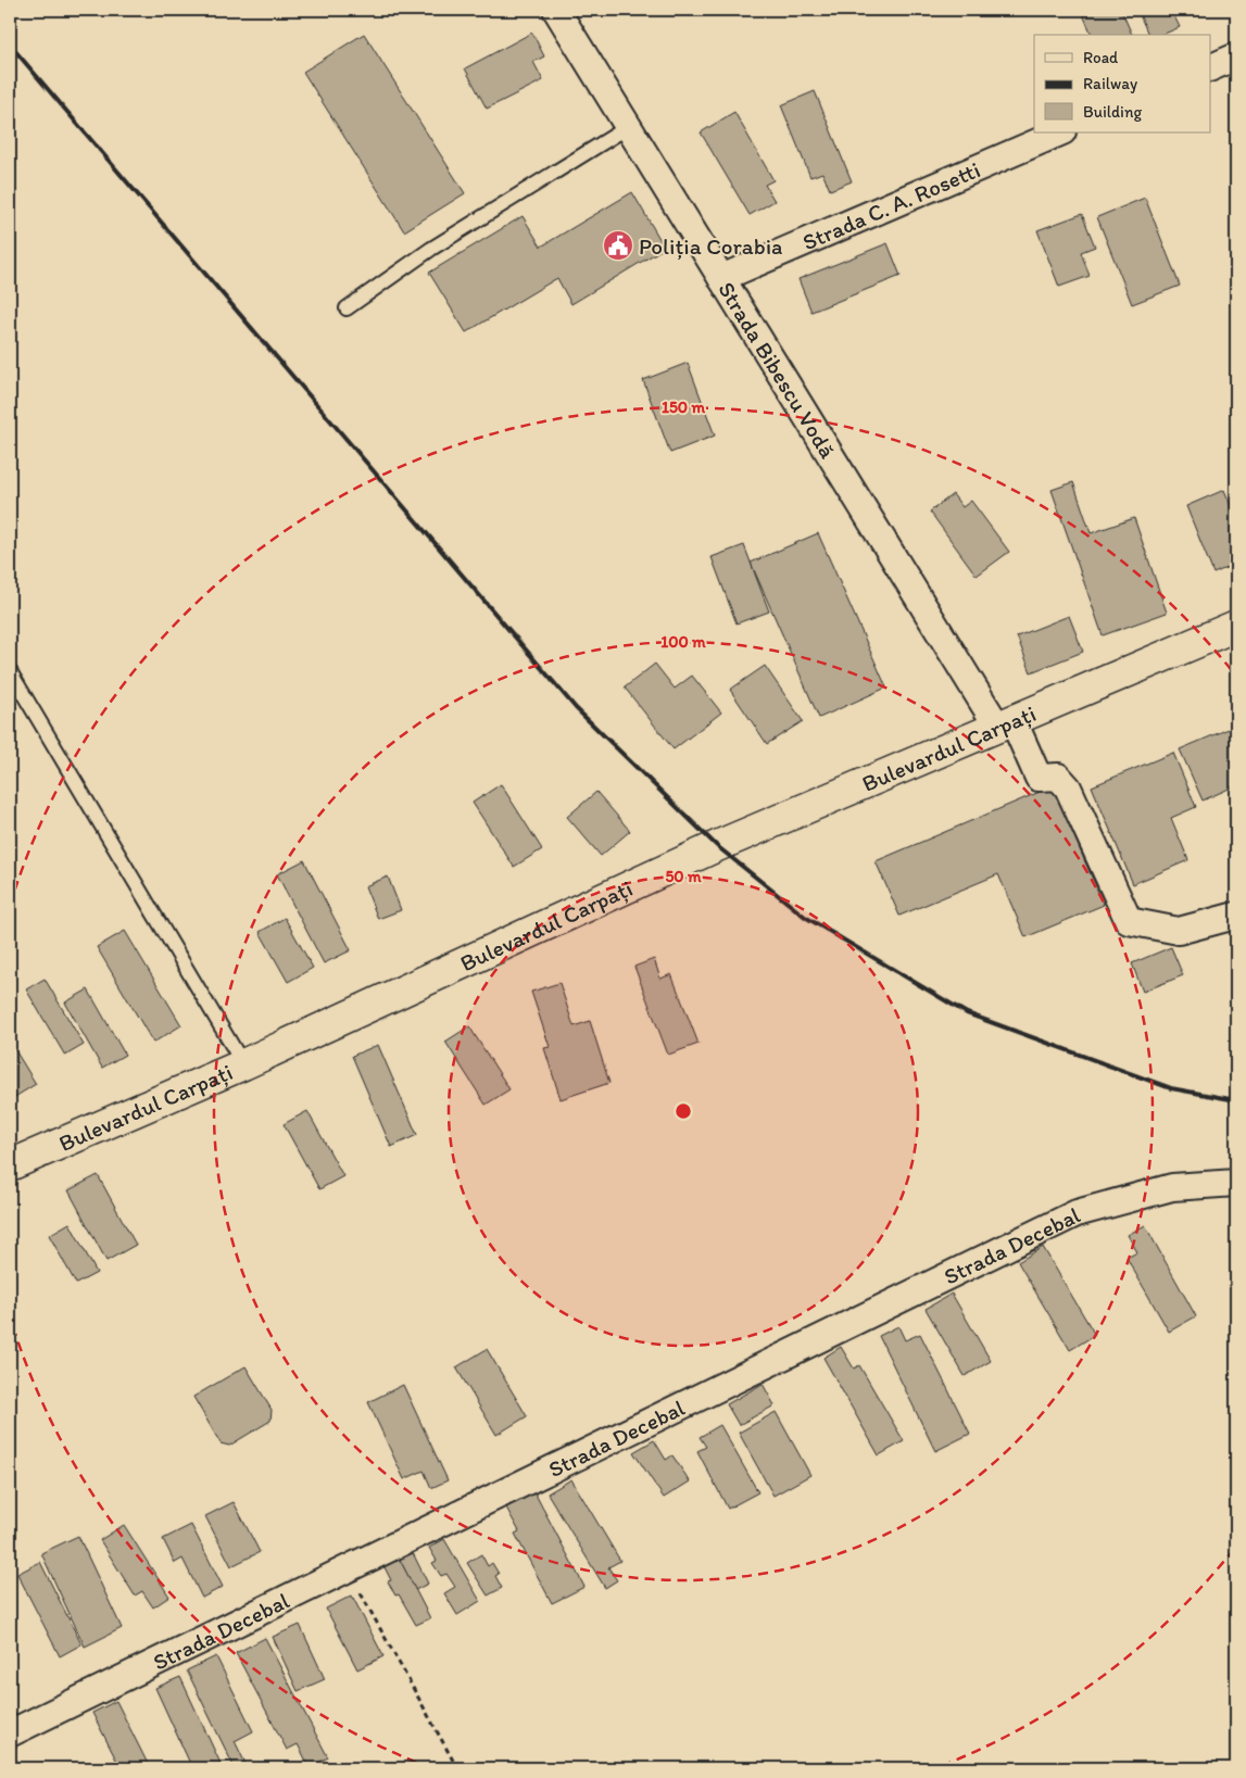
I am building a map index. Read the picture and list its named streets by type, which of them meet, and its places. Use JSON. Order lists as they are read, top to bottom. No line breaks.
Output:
{"streets":{"main road":["Bulevardul Carpați"],"street":["Strada C. A. Rosetti","Strada Bibescu Vodă","Strada Decebal"]},"crossings":[["Strada C. A. Rosetti","Strada Bibescu Vodă"],["Strada Bibescu Vodă","Bulevardul Carpați"]],"places":{"public building":["Poliția Corabia"]},"legend":["Road","Railway","Building"],"rings":["150 m","100 m","50 m"]}
